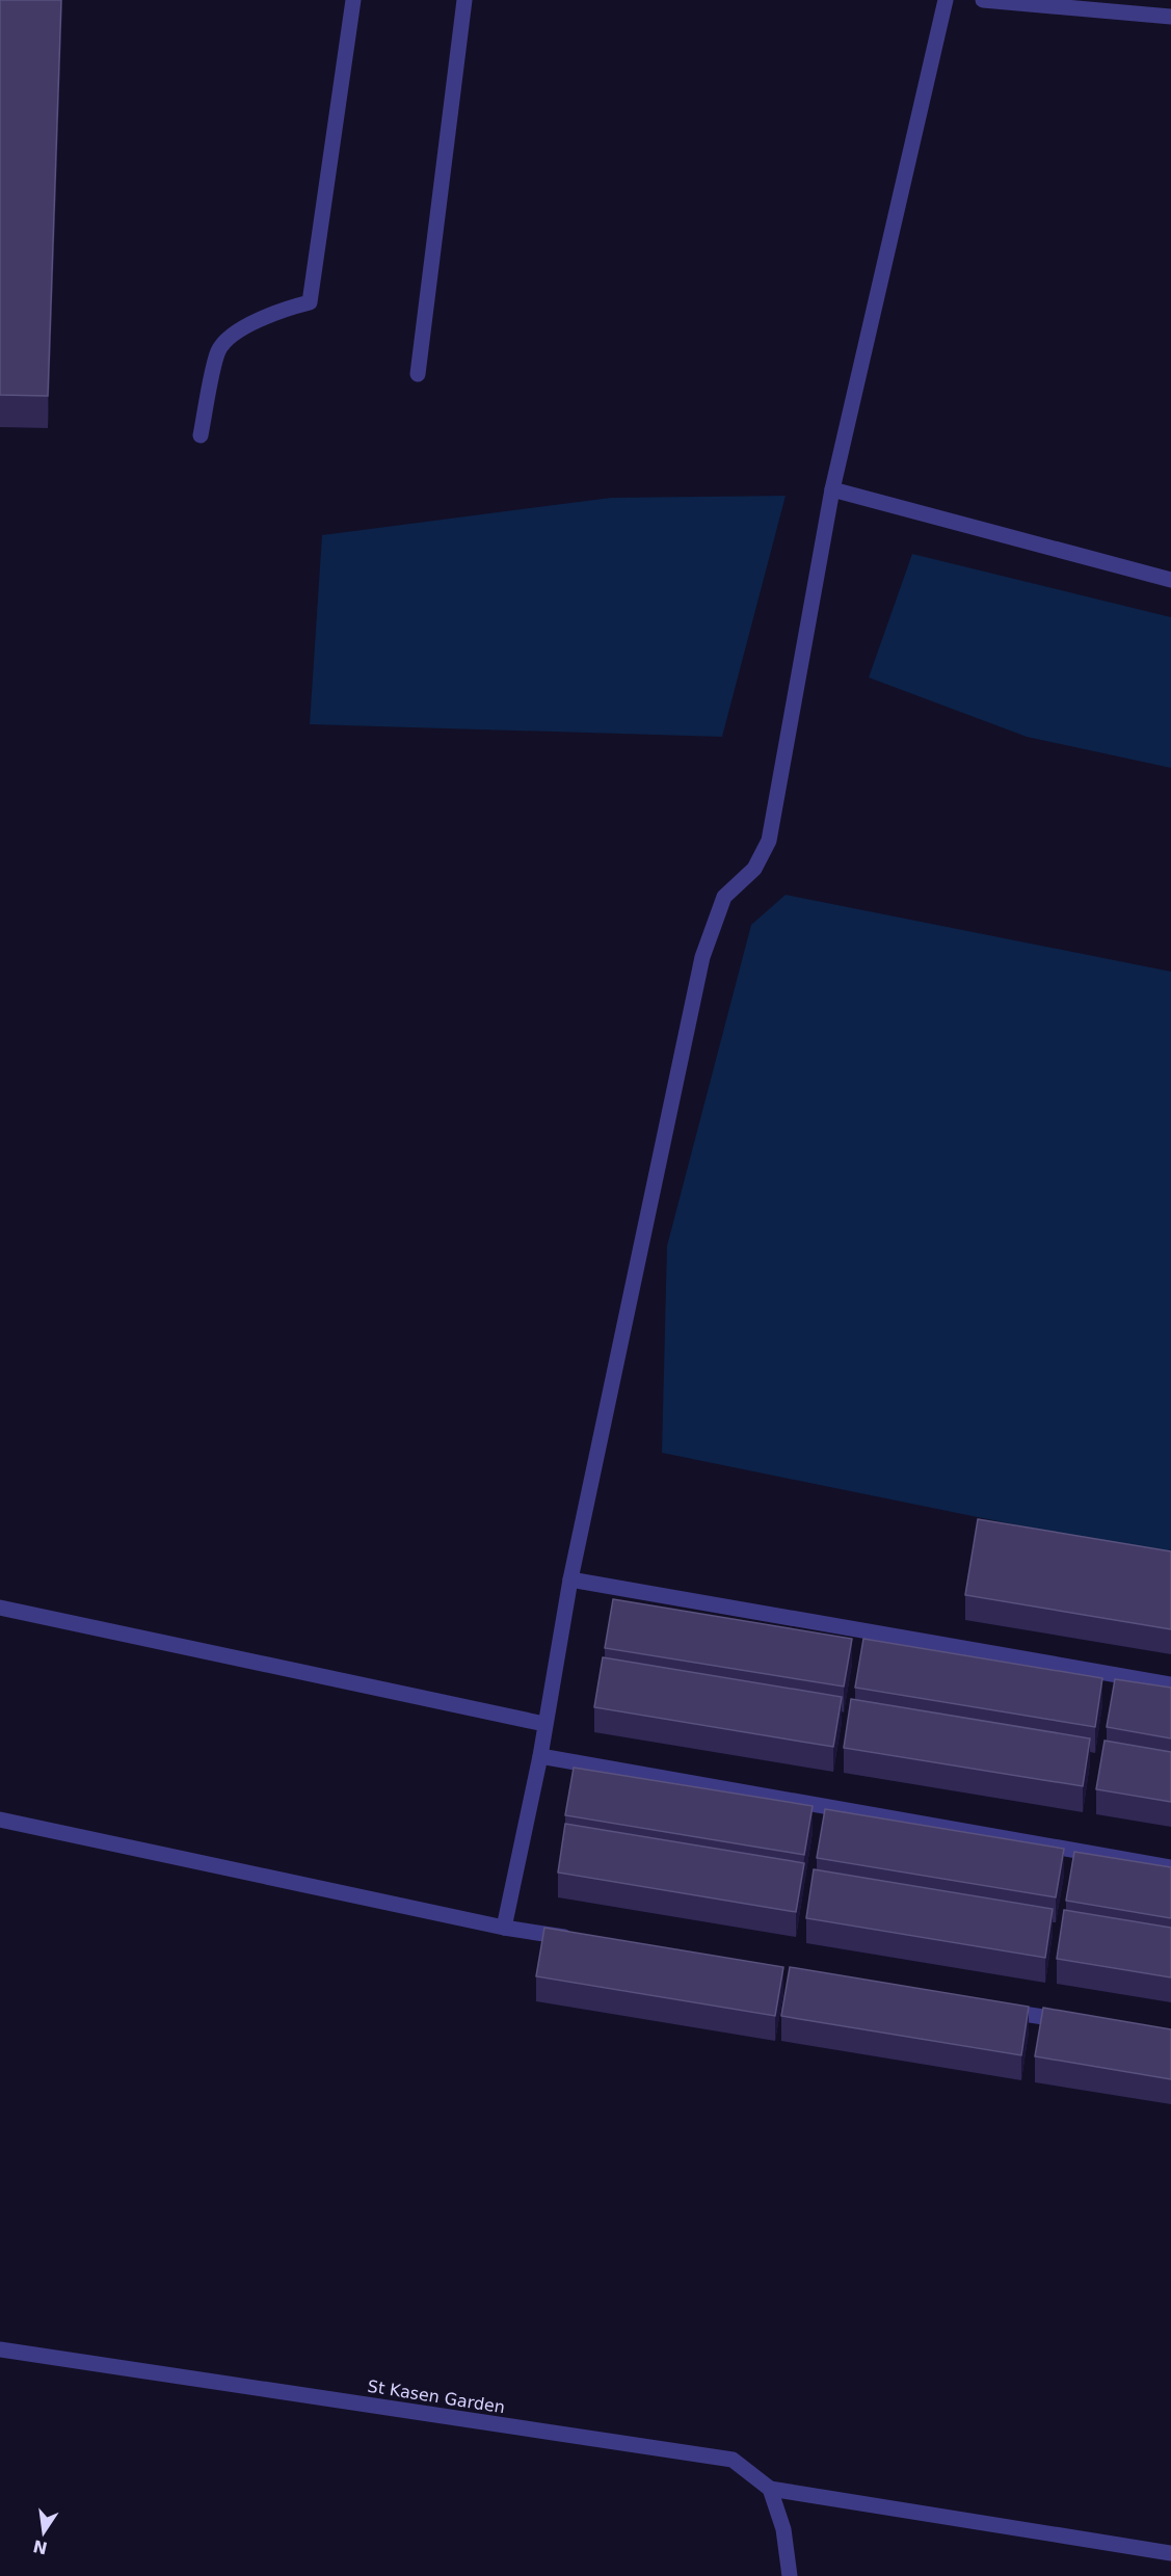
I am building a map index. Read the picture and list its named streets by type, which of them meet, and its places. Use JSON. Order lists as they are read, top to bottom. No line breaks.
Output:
{"streets":{"street":["St Kasen Garden"]},"north":"bottom"}
